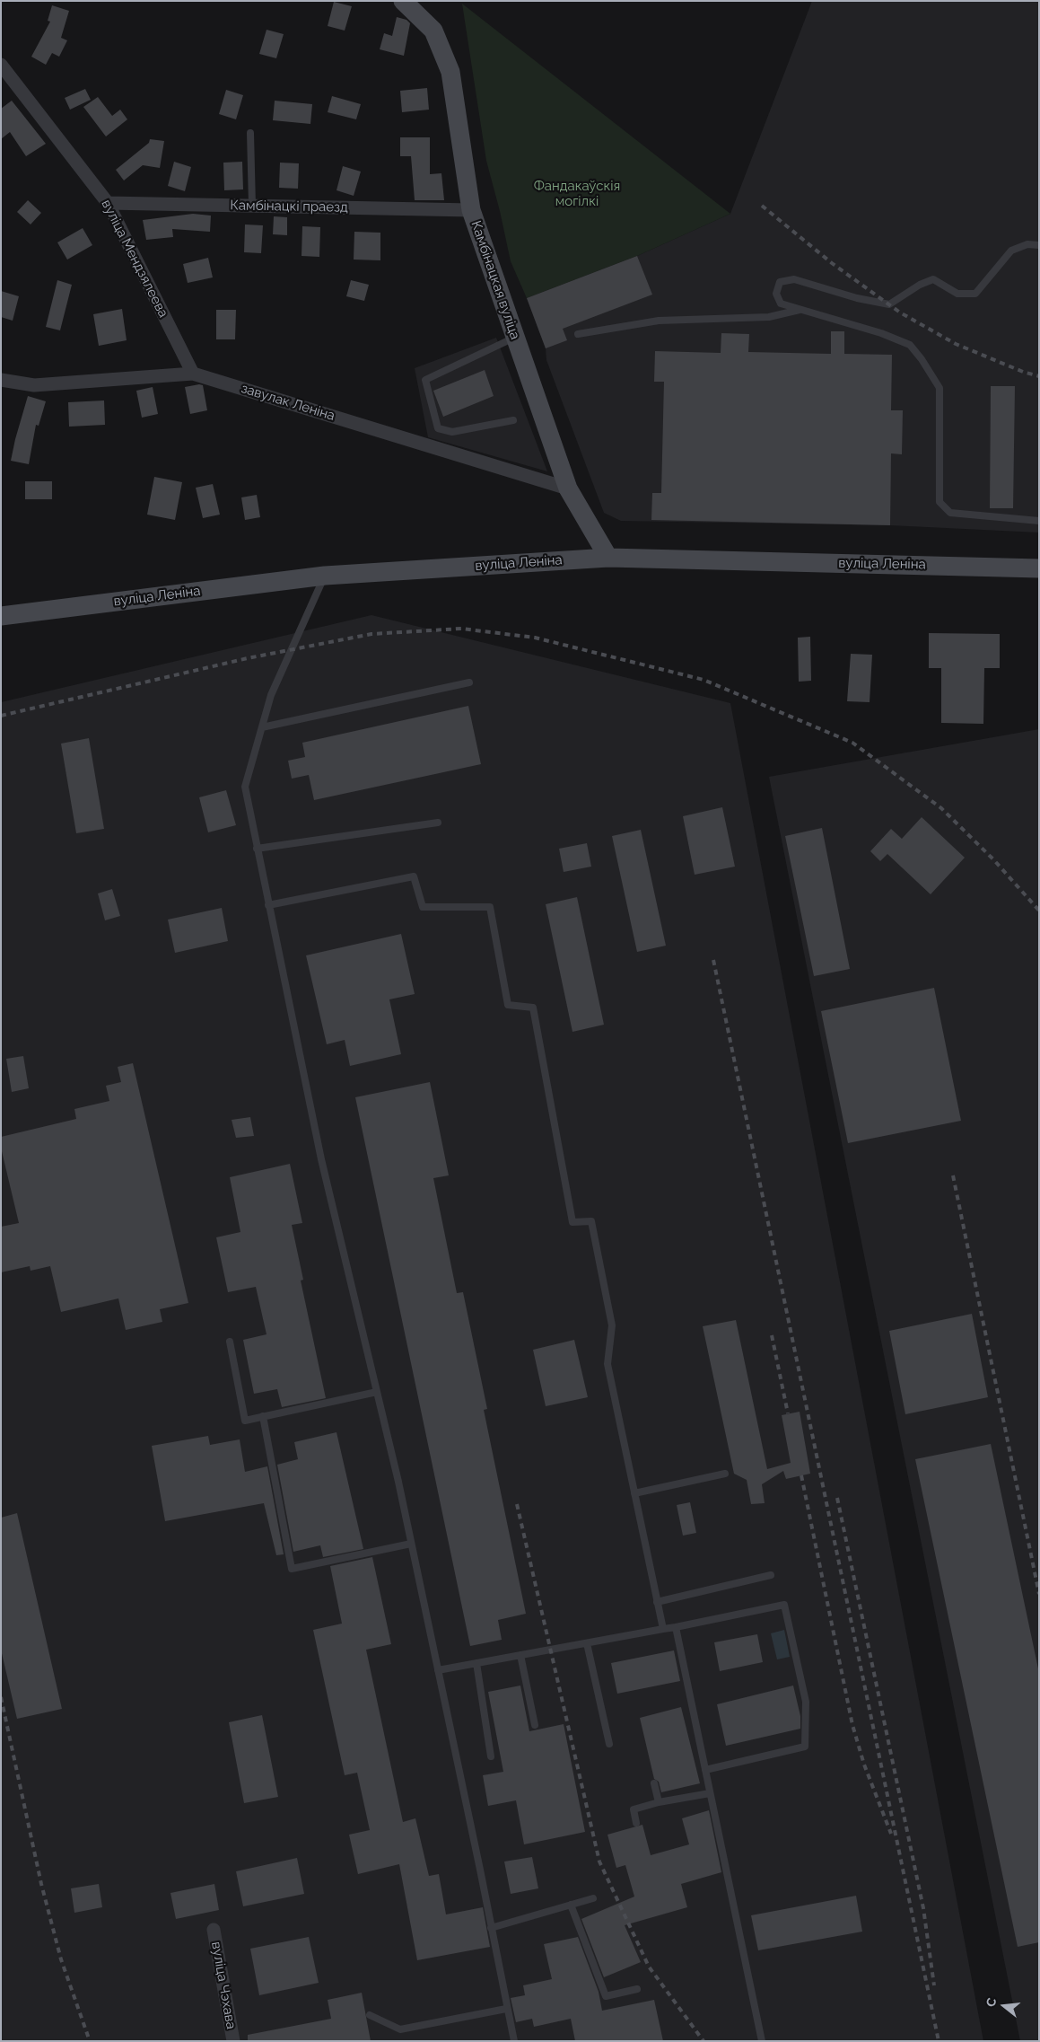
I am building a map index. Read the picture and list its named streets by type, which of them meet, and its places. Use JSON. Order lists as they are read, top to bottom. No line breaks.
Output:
{"streets":{"main road":["Камбінацкая вуліца","вуліца Леніна"],"street":["Камбінацкі праезд","вуліца Мендзялеева","завулак Леніна","вуліца Чэхава"]},"crossings":[["Камбінацкі праезд","вуліца Мендзялеева"],["Камбінацкі праезд","Камбінацкая вуліца"],["вуліца Мендзялеева","завулак Леніна"],["Камбінацкая вуліца","завулак Леніна"],["Камбінацкая вуліца","вуліца Леніна"]],"parks":["Фандакаўскія могілкі"],"north":"left"}
